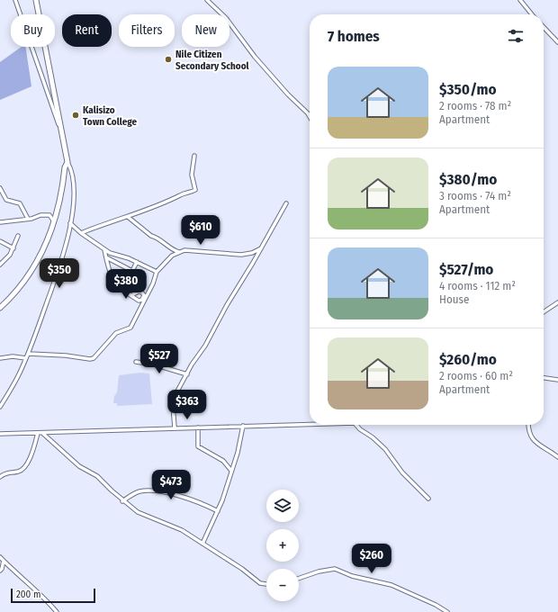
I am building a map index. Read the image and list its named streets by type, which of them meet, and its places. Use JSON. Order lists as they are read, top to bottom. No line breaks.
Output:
{"places":["Nile Citizen Secondary School","Kalisizo Town College"],"scale_bar":"200 m","page":{"chip":["Buy","Rent","Filters","New"],"heading":"7 homes","list":[{"name":"$350/mo","note":"2 rooms · 78 m² · Apartment"},{"name":"$380/mo","note":"3 rooms · 74 m² · Apartment"},{"name":"$527/mo","note":"4 rooms · 112 m² · House"},{"name":"$260/mo","note":"2 rooms · 60 m² · Apartment"}],"price":["$610","$350","$380","$527","$363","$473","$260"],"map_buttons":["+","−"],"scale":"200 m"}}
